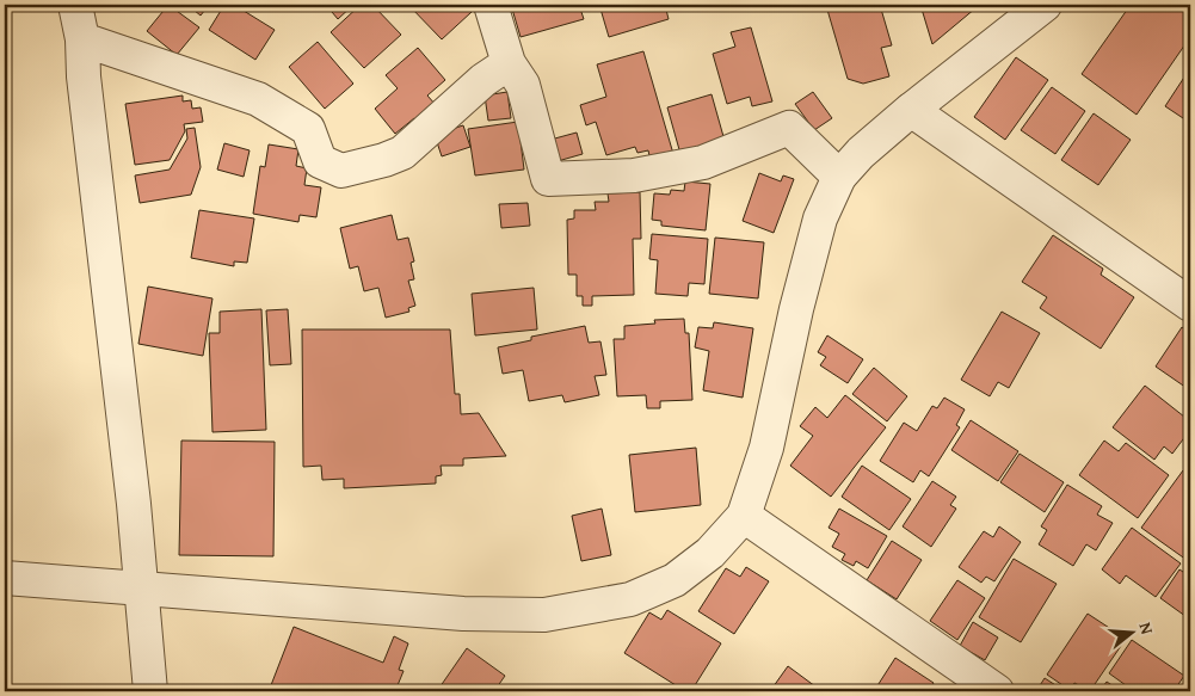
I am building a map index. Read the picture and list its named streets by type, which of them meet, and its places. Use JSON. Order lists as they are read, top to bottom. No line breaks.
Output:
{"north":"right"}
